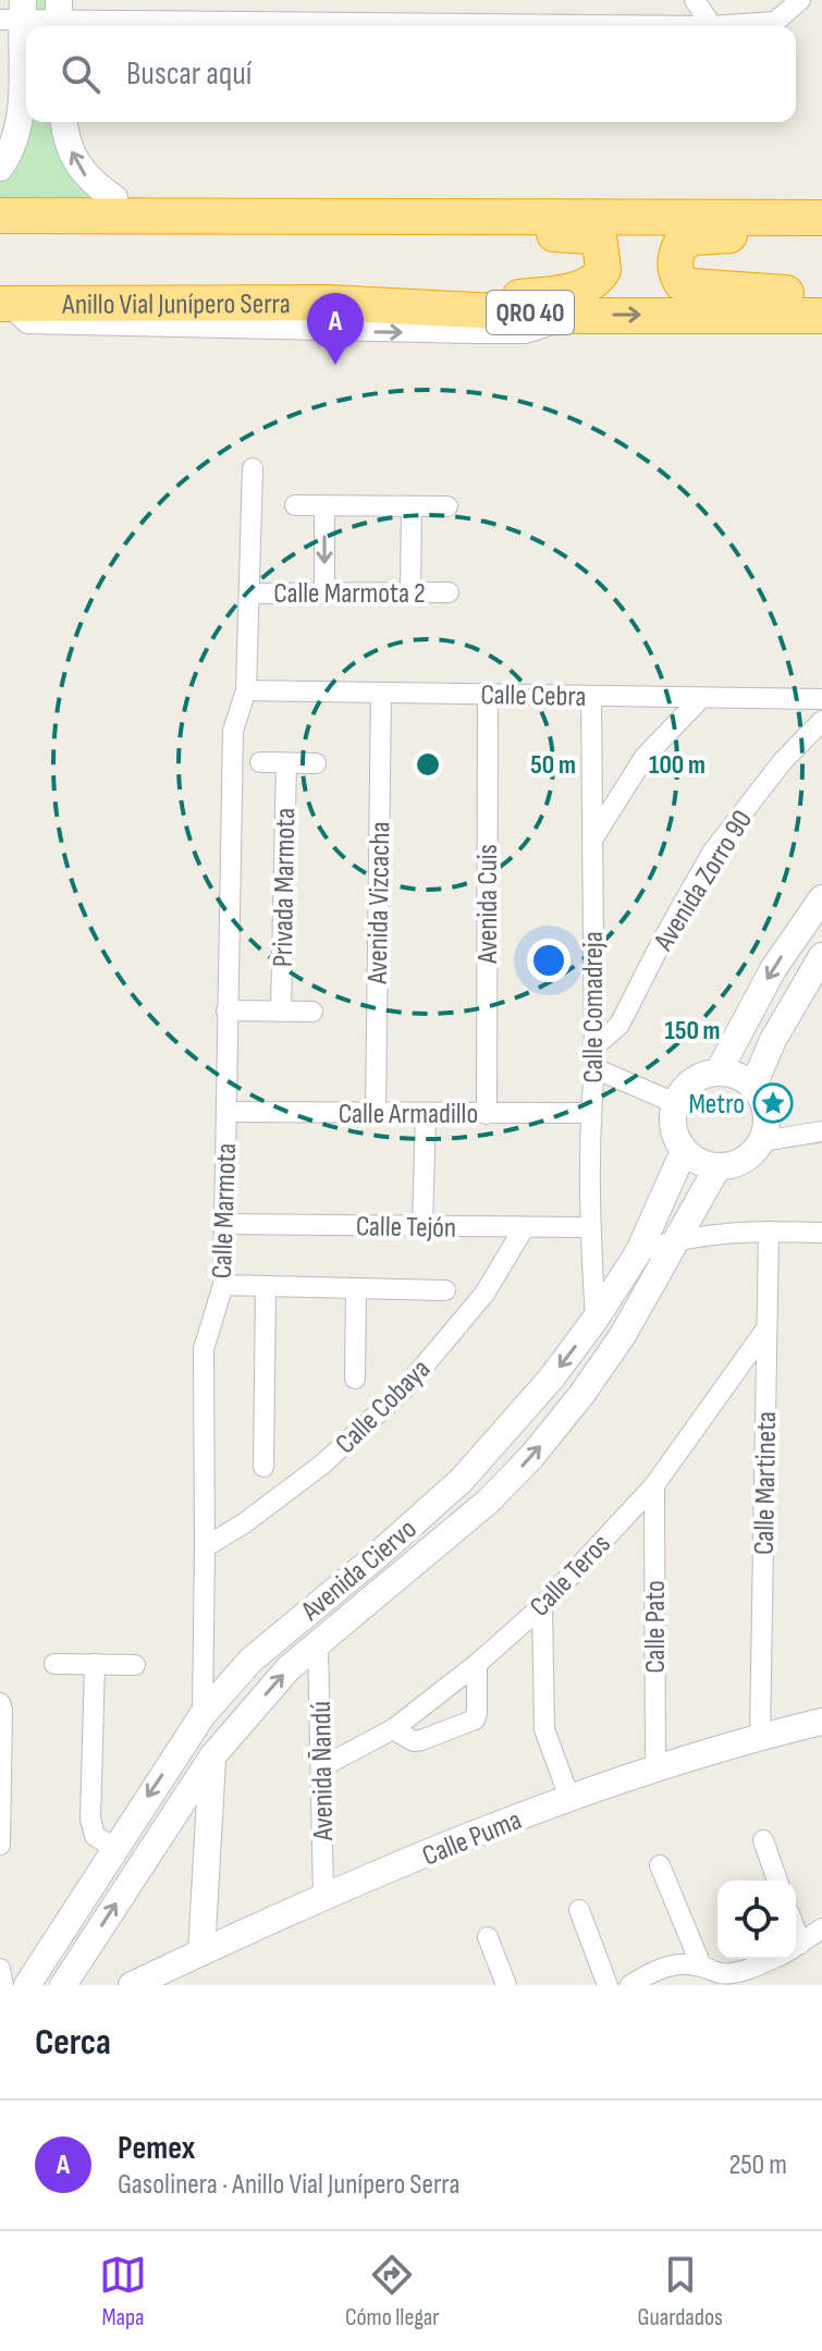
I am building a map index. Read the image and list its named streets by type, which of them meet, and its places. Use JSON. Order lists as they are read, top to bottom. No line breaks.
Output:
{"streets":{"highway":["Anillo Vial Junípero Serra","QRO 40"],"street":["Calle Marmota 2","Calle Cebra","Avenida Zorro 90","Privada Marmota","Avenida Vizcacha","Avenida Cuis","Calle Comadreja","Calle Armadillo","Calle Marmota","Calle Tejón","Calle Cobaya","Calle Martineta","Avenida Ciervo","Calle Teros","Calle Pato","Avenida Ñandú","Calle Puma"]},"crossings":[["Calle Marmota 2","Calle Marmota"],["Calle Cebra","Avenida Vizcacha"],["Calle Cebra","Avenida Cuis"],["Calle Cebra","Calle Comadreja"],["Calle Cebra","Calle Marmota"],["Avenida Zorro 90","Calle Comadreja"],["Avenida Vizcacha","Calle Armadillo"],["Avenida Cuis","Calle Armadillo"],["Calle Comadreja","Calle Armadillo"],["Calle Comadreja","Calle Tejón"],["Calle Comadreja","Avenida Ciervo"],["Calle Armadillo","Calle Marmota"],["Calle Marmota","Calle Tejón"],["Calle Marmota","Calle Cobaya"],["Calle Marmota","Avenida Ciervo"],["Calle Marmota","Calle Puma"],["Calle Tejón","Calle Cobaya"],["Calle Martineta","Calle Teros"],["Calle Martineta","Calle Puma"],["Avenida Ciervo","Avenida Ñandú"],["Calle Teros","Calle Pato"],["Calle Teros","Avenida Ñandú"],["Calle Pato","Calle Puma"],["Avenida Ñandú","Calle Puma"]],"places":{"place":["Metro"]},"page":{"search":"Buscar aquí","pins":"A","heading":"Cerca","list":[{"mark":"A","name":"Pemex","note":"Gasolinera · Anillo Vial Junípero Serra","value":"250 m"}],"nav":["Mapa","Cómo llegar","Guardados"]},"rings":["50 m","100 m","150 m"]}
